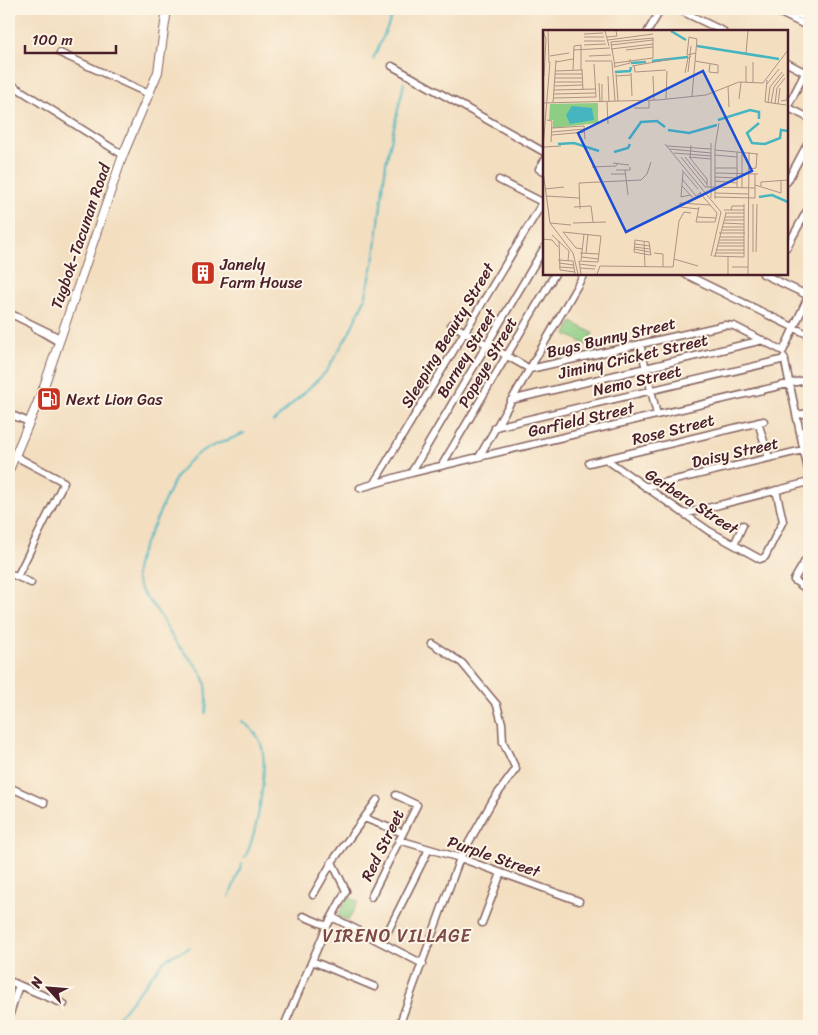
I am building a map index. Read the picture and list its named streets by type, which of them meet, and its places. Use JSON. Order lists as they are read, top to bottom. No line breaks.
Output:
{"streets":{"street":["Tugbok-Tacunan Road","Sleeping Beauty Street","Bugs Bunny Street","Barney Street","Jiminy Cricket Street","Popeye Street","Nemo Street","Garfield Street","Rose Street","Daisy Street","Gerbera Street","Red Street","Purple Street"]},"crossings":[["Sleeping Beauty Street","Bugs Bunny Street"],["Sleeping Beauty Street","Garfield Street"],["Bugs Bunny Street","Barney Street"],["Bugs Bunny Street","Jiminy Cricket Street"],["Bugs Bunny Street","Popeye Street"],["Barney Street","Garfield Street"],["Popeye Street","Garfield Street"],["Rose Street","Daisy Street"],["Rose Street","Gerbera Street"],["Daisy Street","Gerbera Street"],["Red Street","Purple Street"]],"districts":["VIRENO VILLAGE"],"places":{"building":["Janely Farm House"],"fuel station":["Next Lion Gas"]},"scale_bar":"100 m","north":"top left"}
